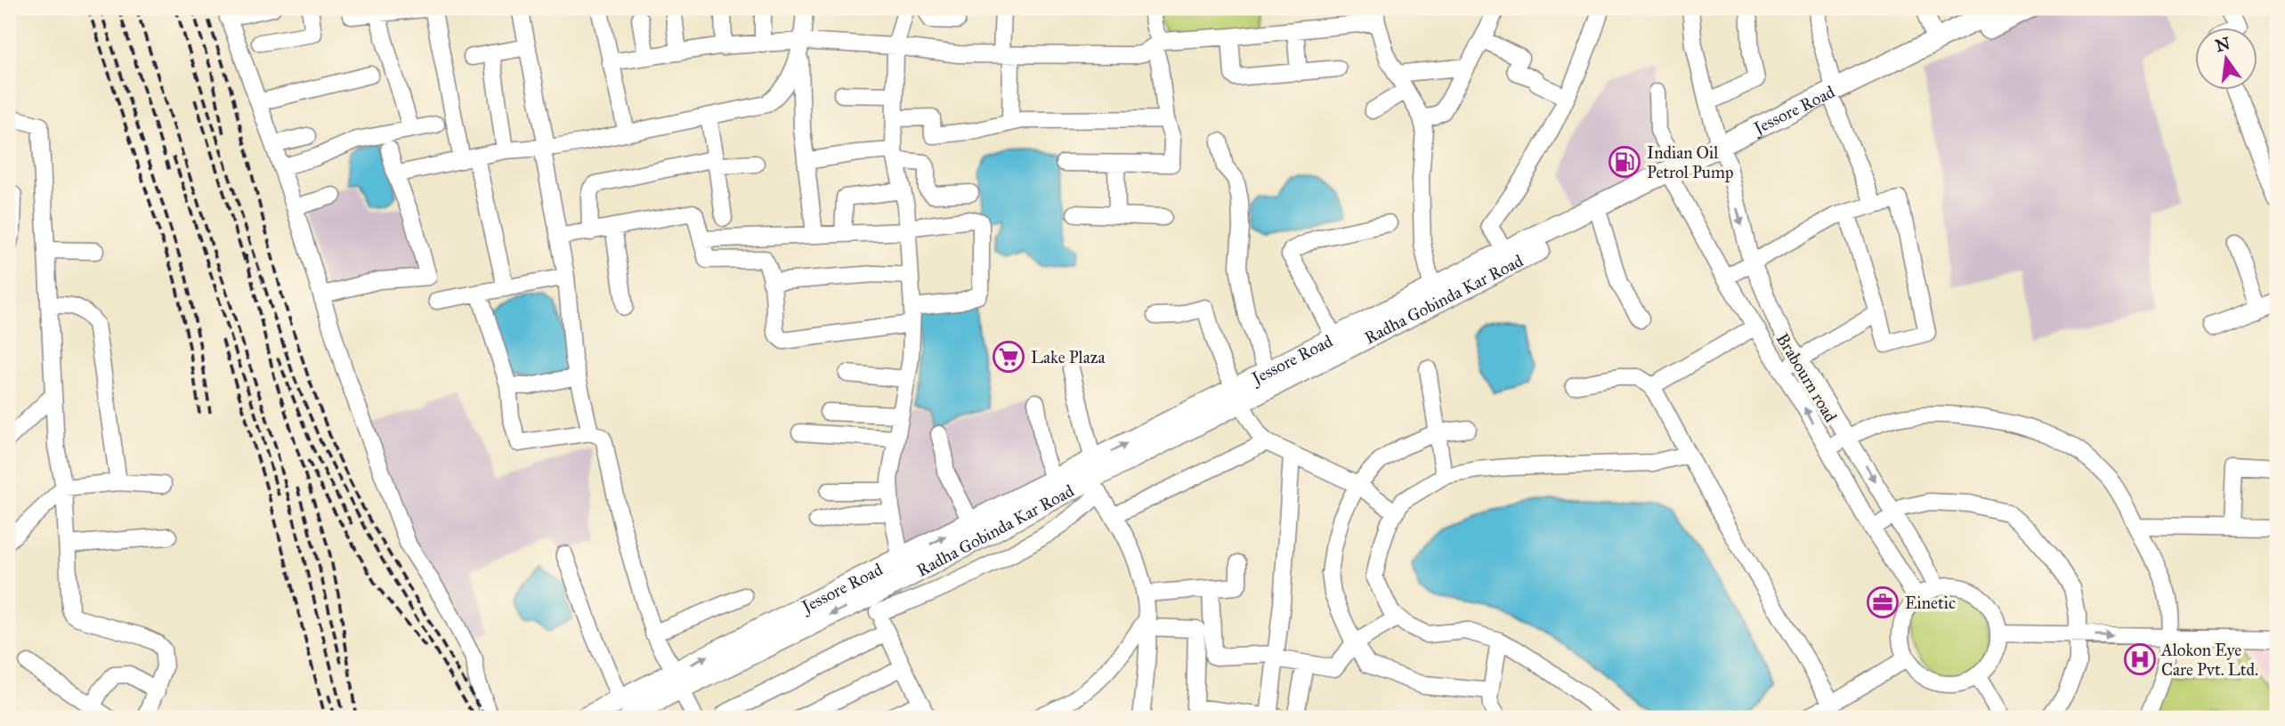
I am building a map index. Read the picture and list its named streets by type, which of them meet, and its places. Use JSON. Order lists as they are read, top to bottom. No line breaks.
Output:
{"streets":{"main road":["Jessore Road","Radha Gobinda Kar Road"],"street":["Brabourn road"]},"crossings":[["Jessore Road","Radha Gobinda Kar Road"],["Jessore Road","Brabourn road"]],"places":{"fuel station":["Indian Oil Petrol Pump"],"supermarket":["Lake Plaza"],"office":["Einetic"],"hospital":["Alokon Eye Care Pvt. Ltd."]},"north":"top"}
